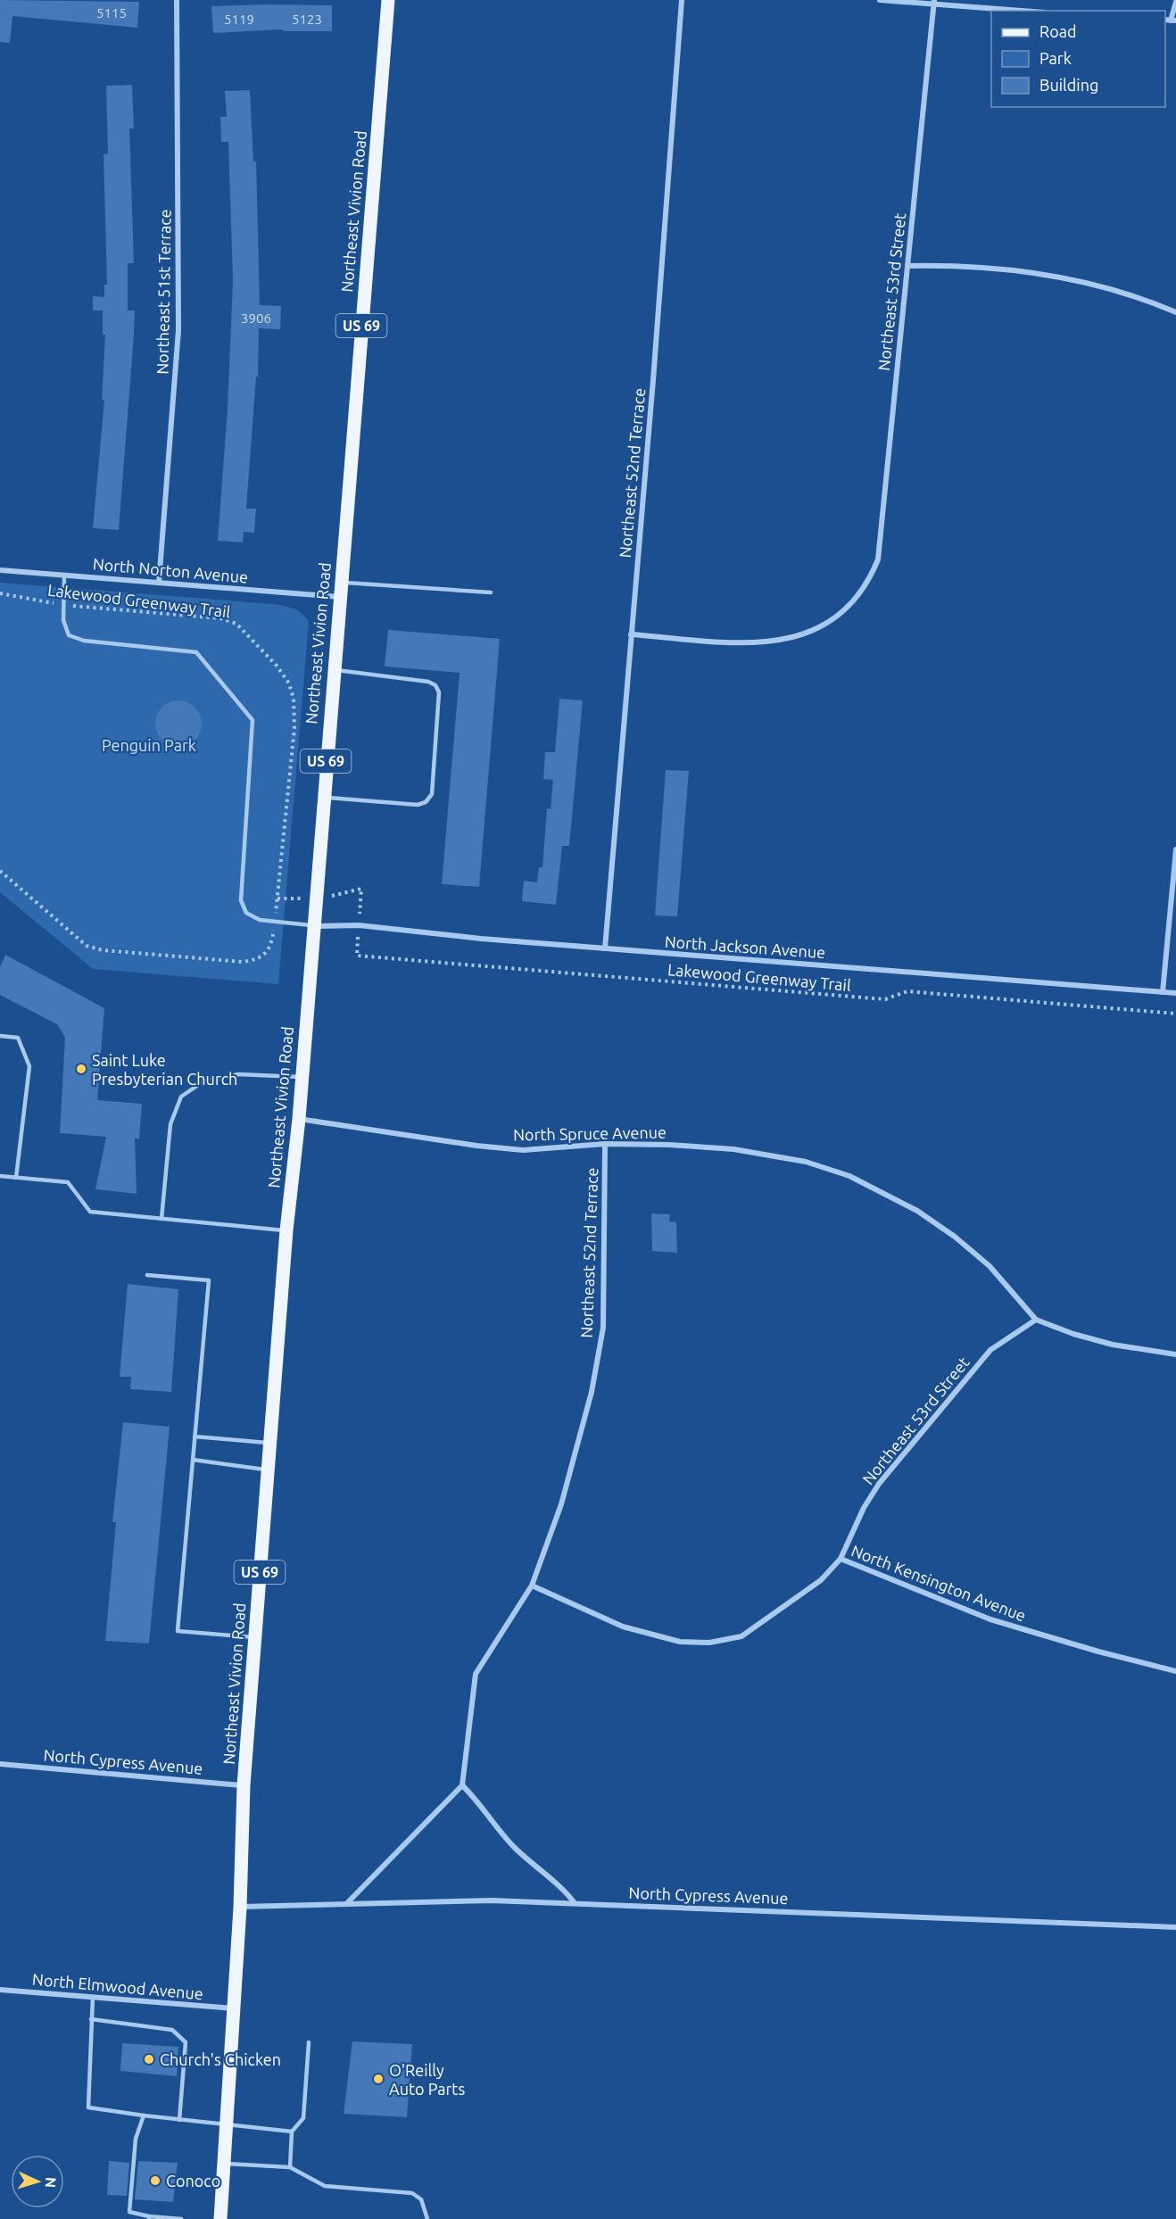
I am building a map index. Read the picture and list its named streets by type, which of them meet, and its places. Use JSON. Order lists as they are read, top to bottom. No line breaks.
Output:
{"streets":{"main road":["Northeast Vivion Road","US 69"],"street":["Northeast 51st Terrace","Northeast 53rd Street","Northeast 52nd Terrace","North Norton Avenue","North Jackson Avenue","North Spruce Avenue","North Kensington Avenue","North Cypress Avenue","North Elmwood Avenue"],"path":["Lakewood Greenway Trail"]},"crossings":[["Northeast Vivion Road","North Norton Avenue"],["Northeast Vivion Road","North Jackson Avenue"],["Northeast Vivion Road","North Spruce Avenue"],["Northeast Vivion Road","North Cypress Avenue"],["Northeast Vivion Road","North Elmwood Avenue"],["Northeast 51st Terrace","North Norton Avenue"],["Northeast 53rd Street","Northeast 52nd Terrace"],["Northeast 53rd Street","North Spruce Avenue"],["Northeast 53rd Street","North Kensington Avenue"],["Northeast 52nd Terrace","North Jackson Avenue"],["Northeast 52nd Terrace","North Spruce Avenue"],["Northeast 52nd Terrace","North Kensington Avenue"]],"parks":["Penguin Park"],"places":["Saint Luke Presbyterian Church","Church's Chicken","O'Reilly Auto Parts","Conoco"],"house_numbers":["5115","5119","5123","3906"],"legend":["Road","Park","Building"],"north":"right"}
